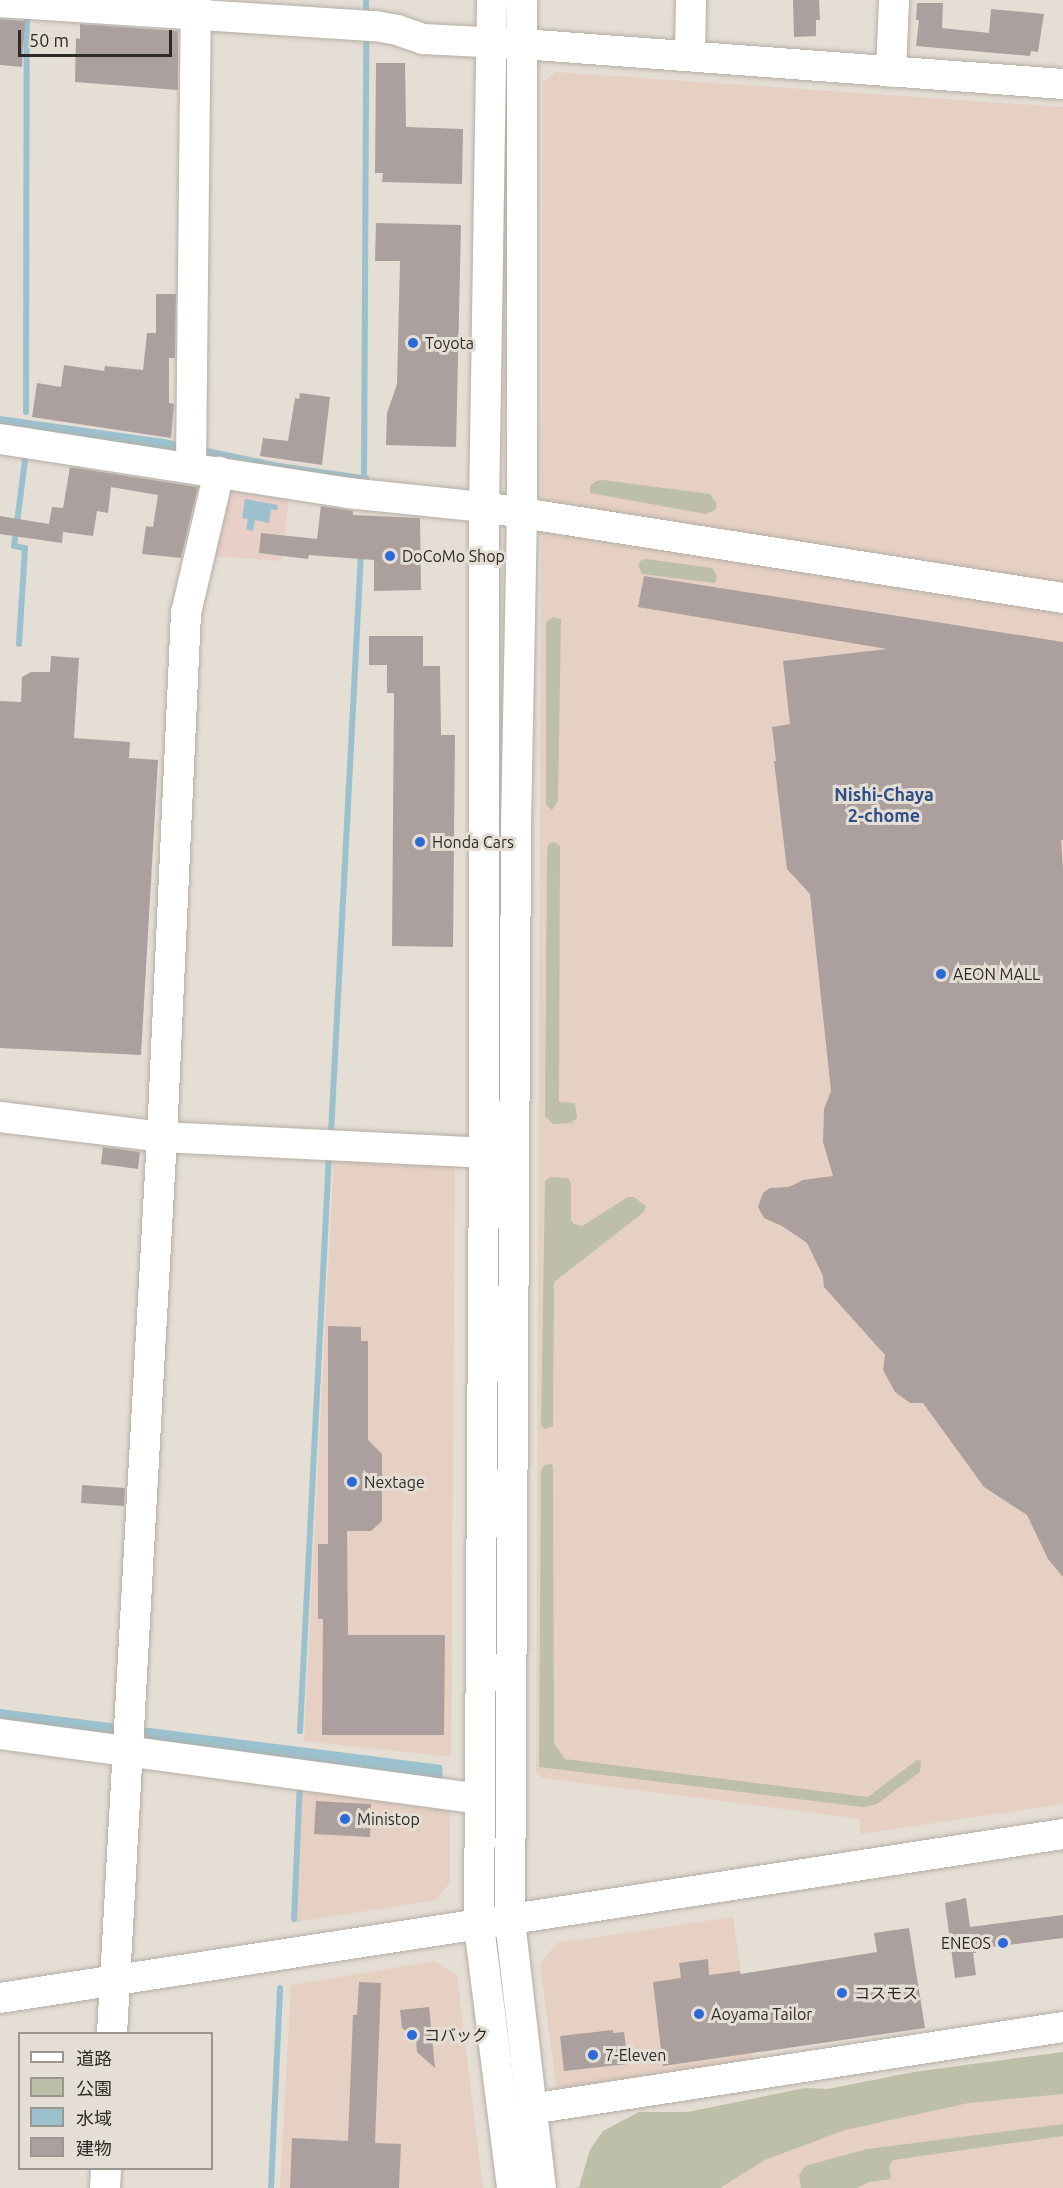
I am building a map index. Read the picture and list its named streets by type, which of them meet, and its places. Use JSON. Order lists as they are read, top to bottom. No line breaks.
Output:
{"districts":["Nishi-Chaya 2-chome"],"places":["Toyota","DoCoMo Shop","Honda Cars","AEON MALL","Nextage","Ministop","ENEOS","コスモス","Aoyama Tailor","コバック","7-Eleven"],"legend":["道路","公園","水域","建物"],"scale_bar":"50 m"}
